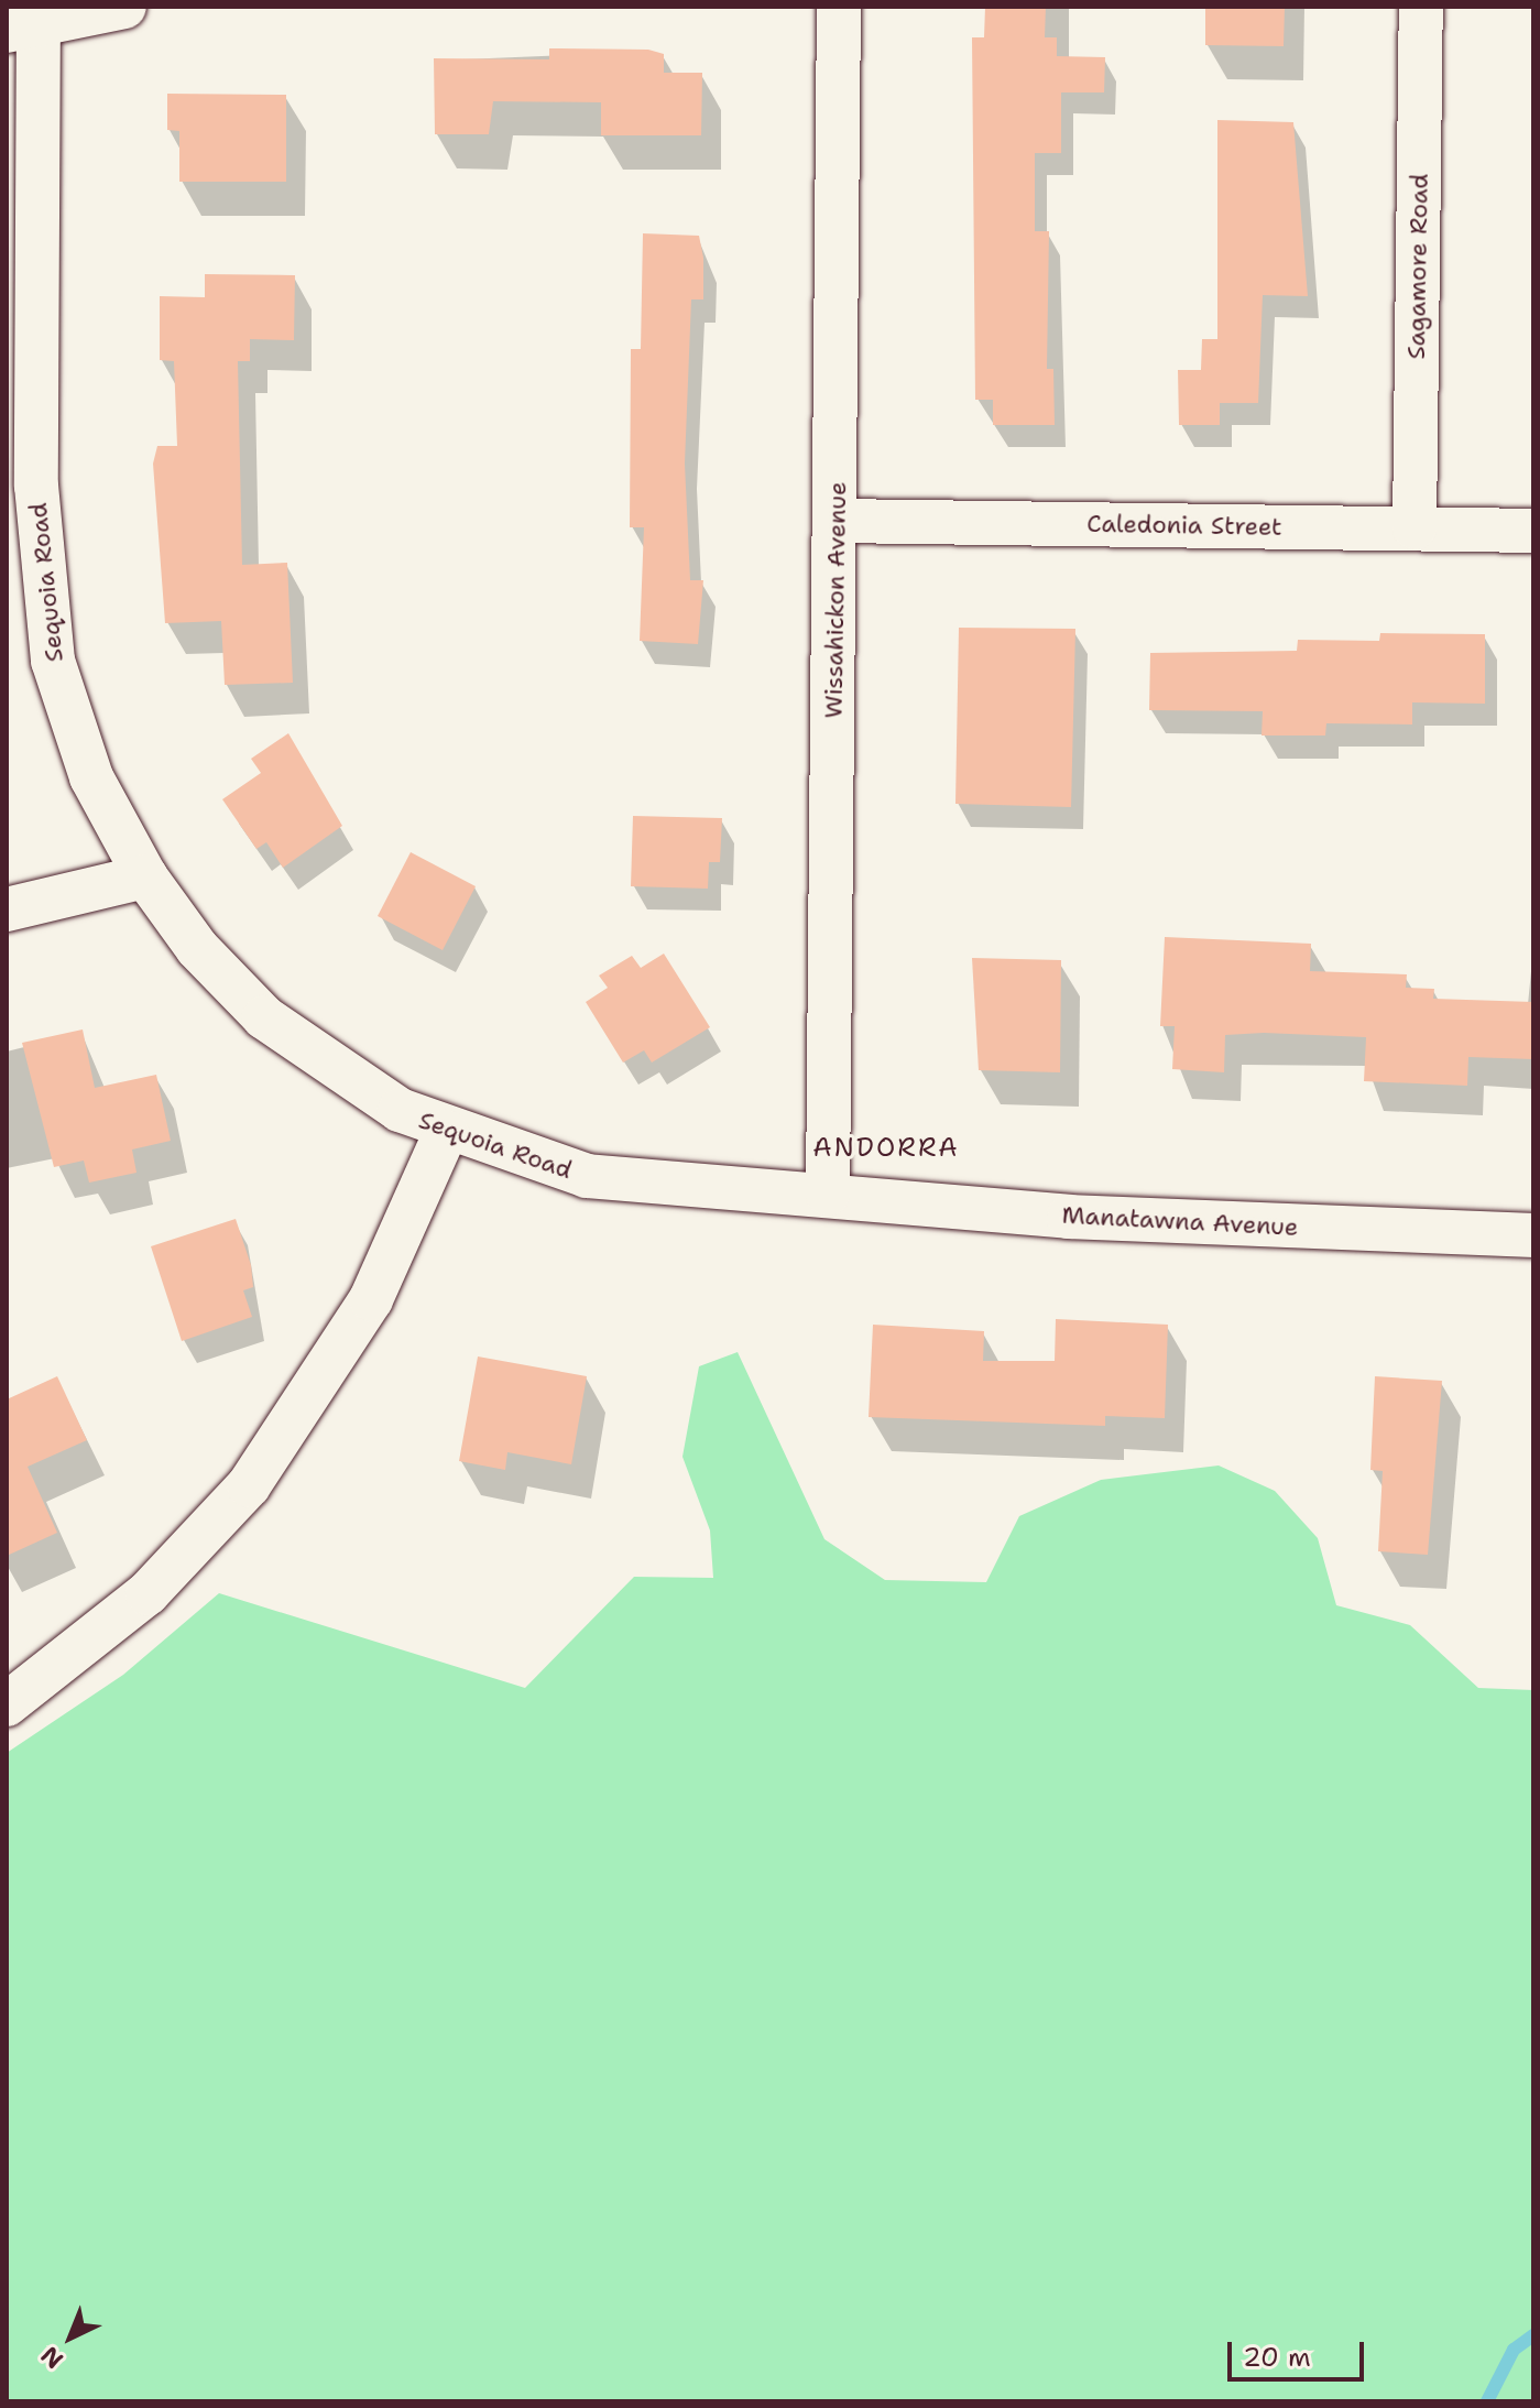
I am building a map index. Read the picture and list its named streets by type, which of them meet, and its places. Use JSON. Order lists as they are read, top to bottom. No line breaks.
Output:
{"streets":{"street":["Sagamore Road","Caledonia Street","Sequoia Road","Wissahickon Avenue","Manatawna Avenue"]},"crossings":[["Sagamore Road","Caledonia Street"],["Caledonia Street","Wissahickon Avenue"],["Sequoia Road","Wissahickon Avenue"],["Sequoia Road","Manatawna Avenue"],["Wissahickon Avenue","Manatawna Avenue"]],"districts":["ANDORRA"],"scale_bar":"20 m","north":"bottom left"}
